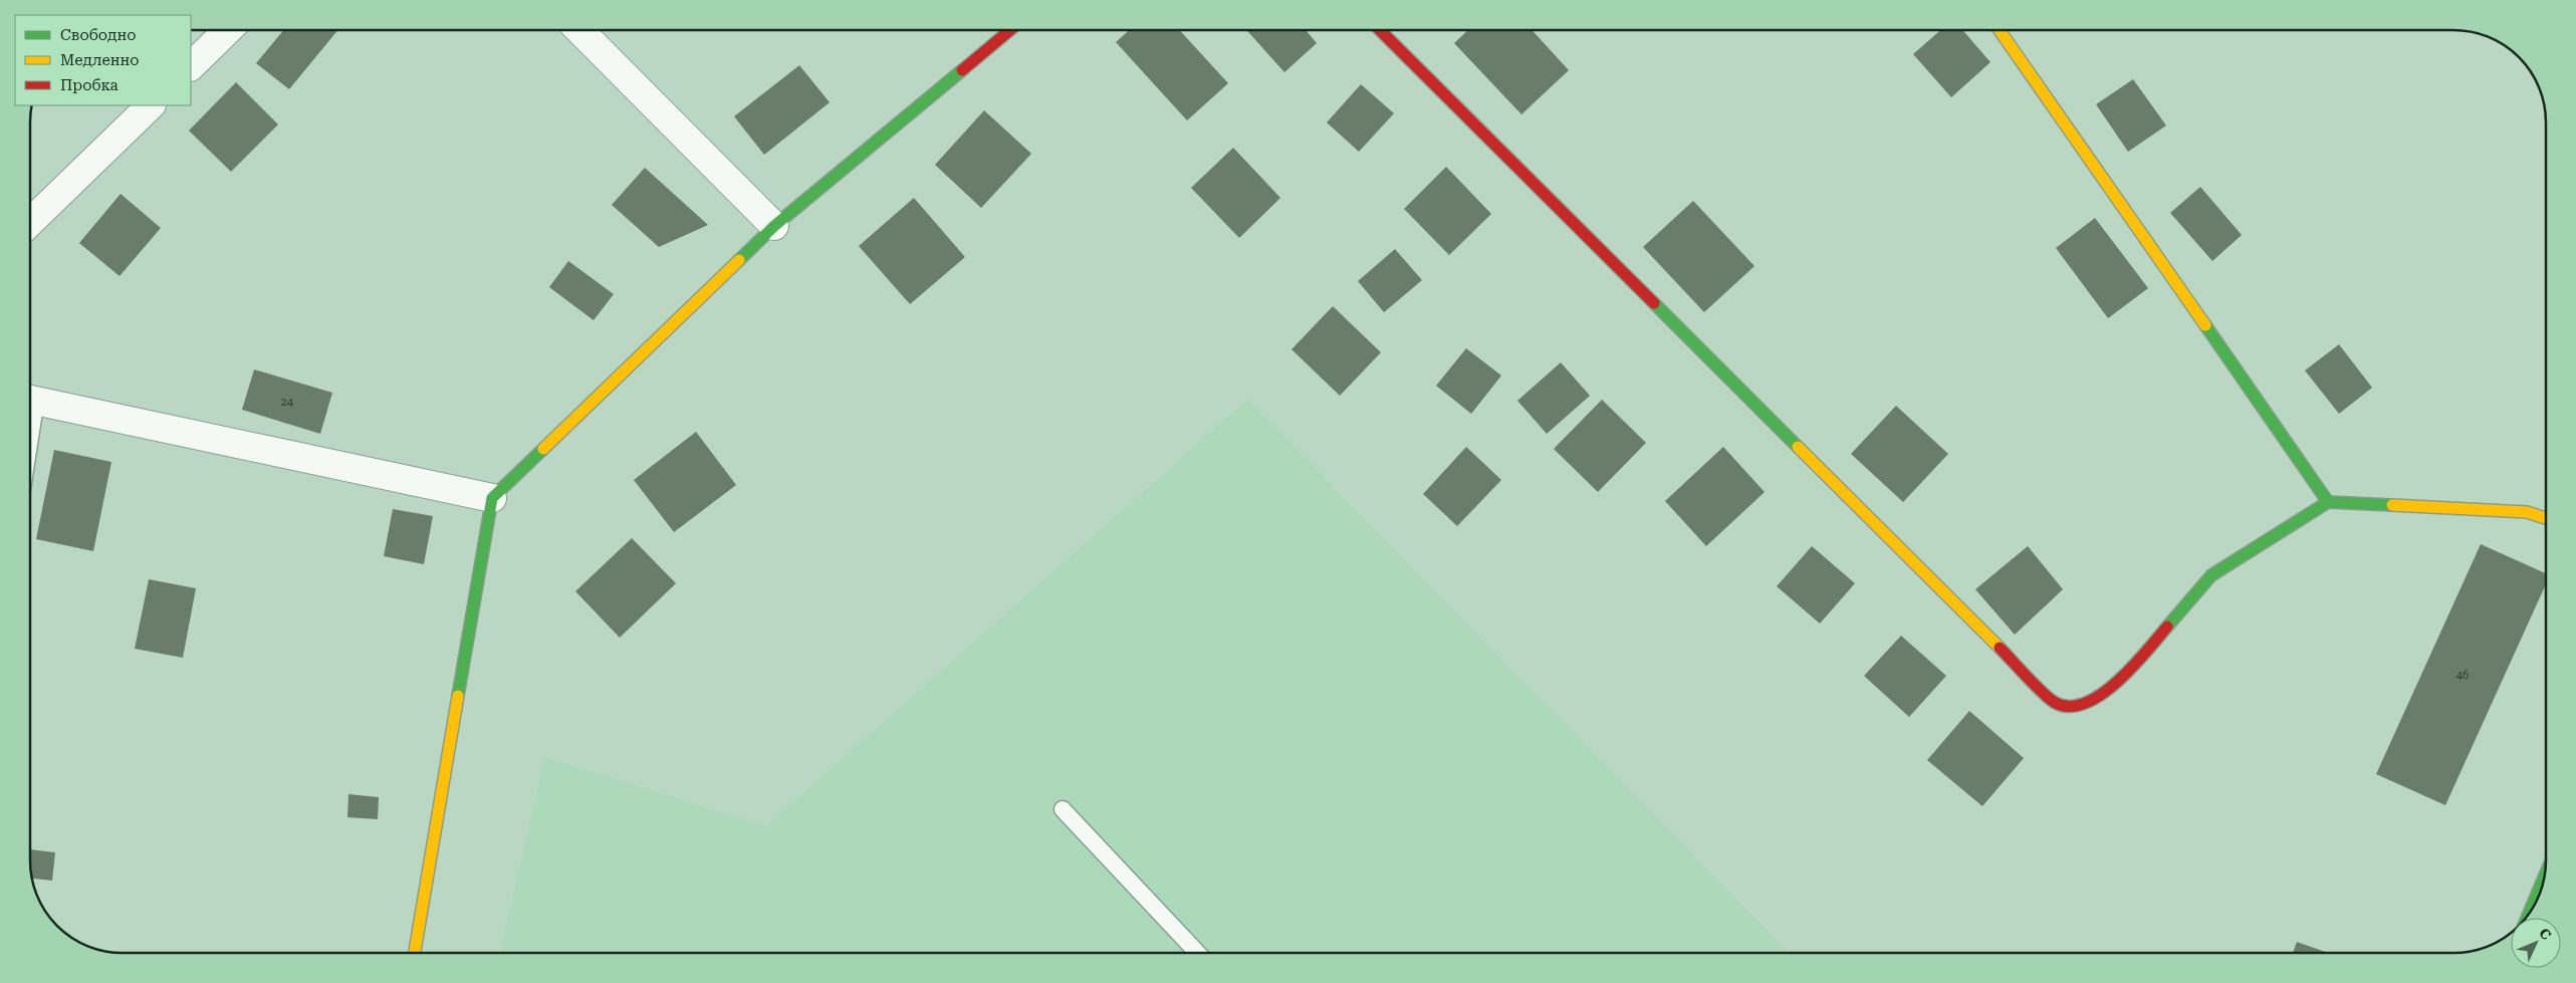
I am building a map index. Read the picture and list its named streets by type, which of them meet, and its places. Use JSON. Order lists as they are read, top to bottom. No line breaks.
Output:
{"house_numbers":["24","46"],"legend":["Свободно","Медленно","Пробка"],"north":"top right"}
